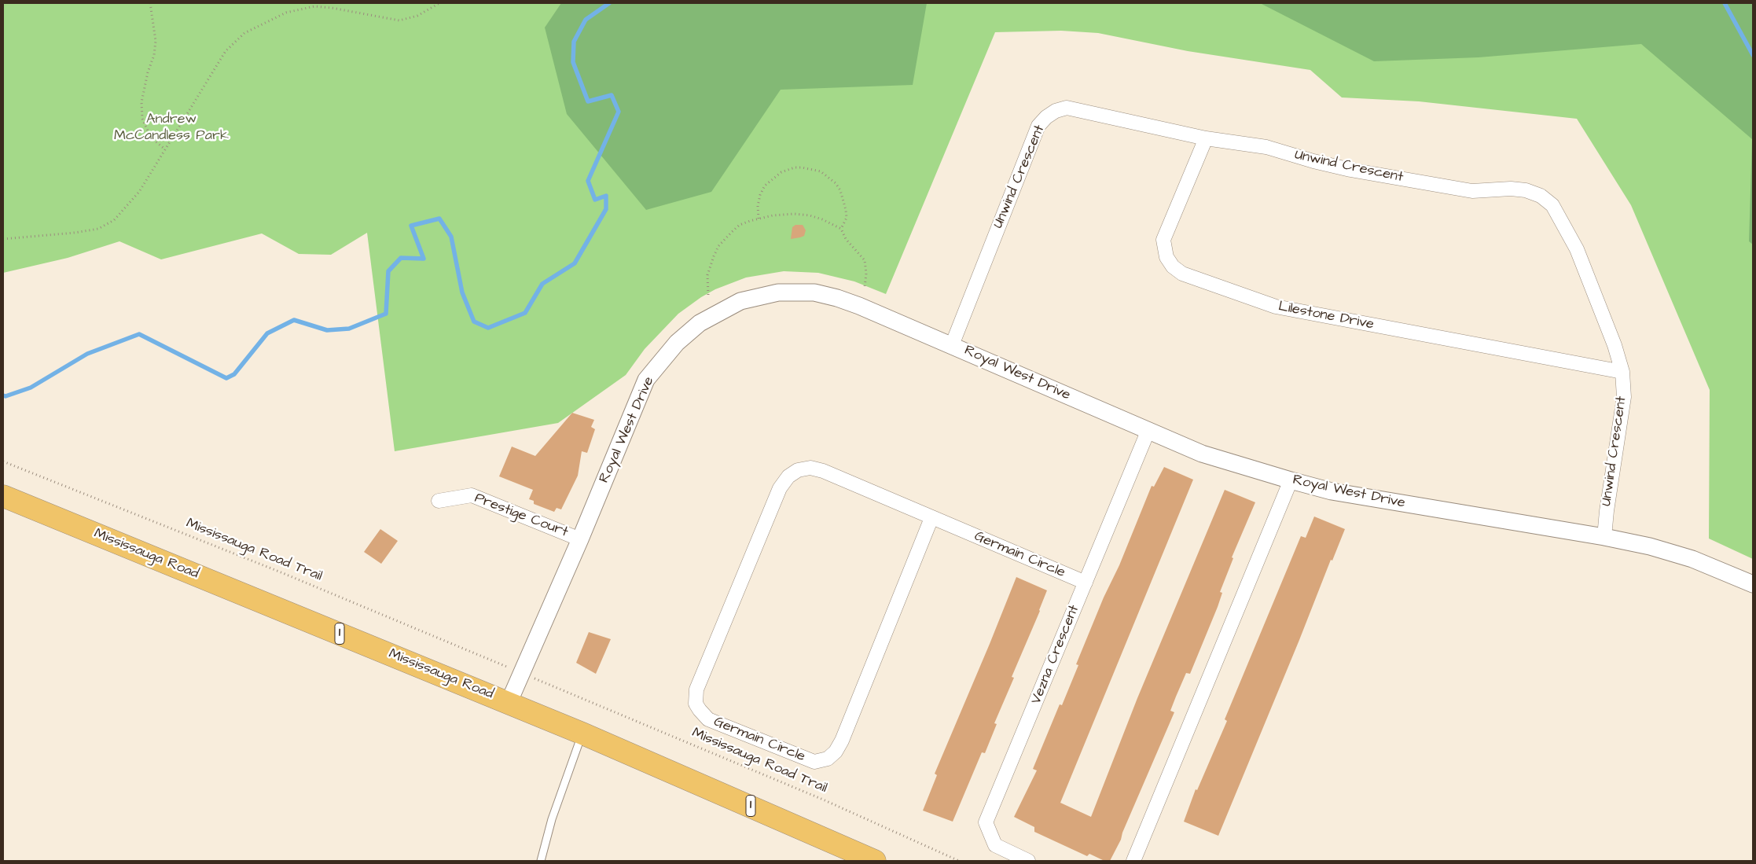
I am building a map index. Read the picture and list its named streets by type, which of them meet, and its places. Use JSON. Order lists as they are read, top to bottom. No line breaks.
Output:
{"streets":{"main road":["Mississauga Road","1"],"street":["Unwind Crescent","Lilestone Drive","Royal West Drive","Prestige Court","Germain Circle","Vezna Crescent"],"path":["Mississauga Road Trail"]},"crossings":[["Unwind Crescent","Lilestone Drive"],["Unwind Crescent","Royal West Drive"],["Royal West Drive","Prestige Court"],["Royal West Drive","Mississauga Road"],["Royal West Drive","Vezna Crescent"],["Germain Circle","Vezna Crescent"]],"parks":["Andrew McCandless Park"]}
